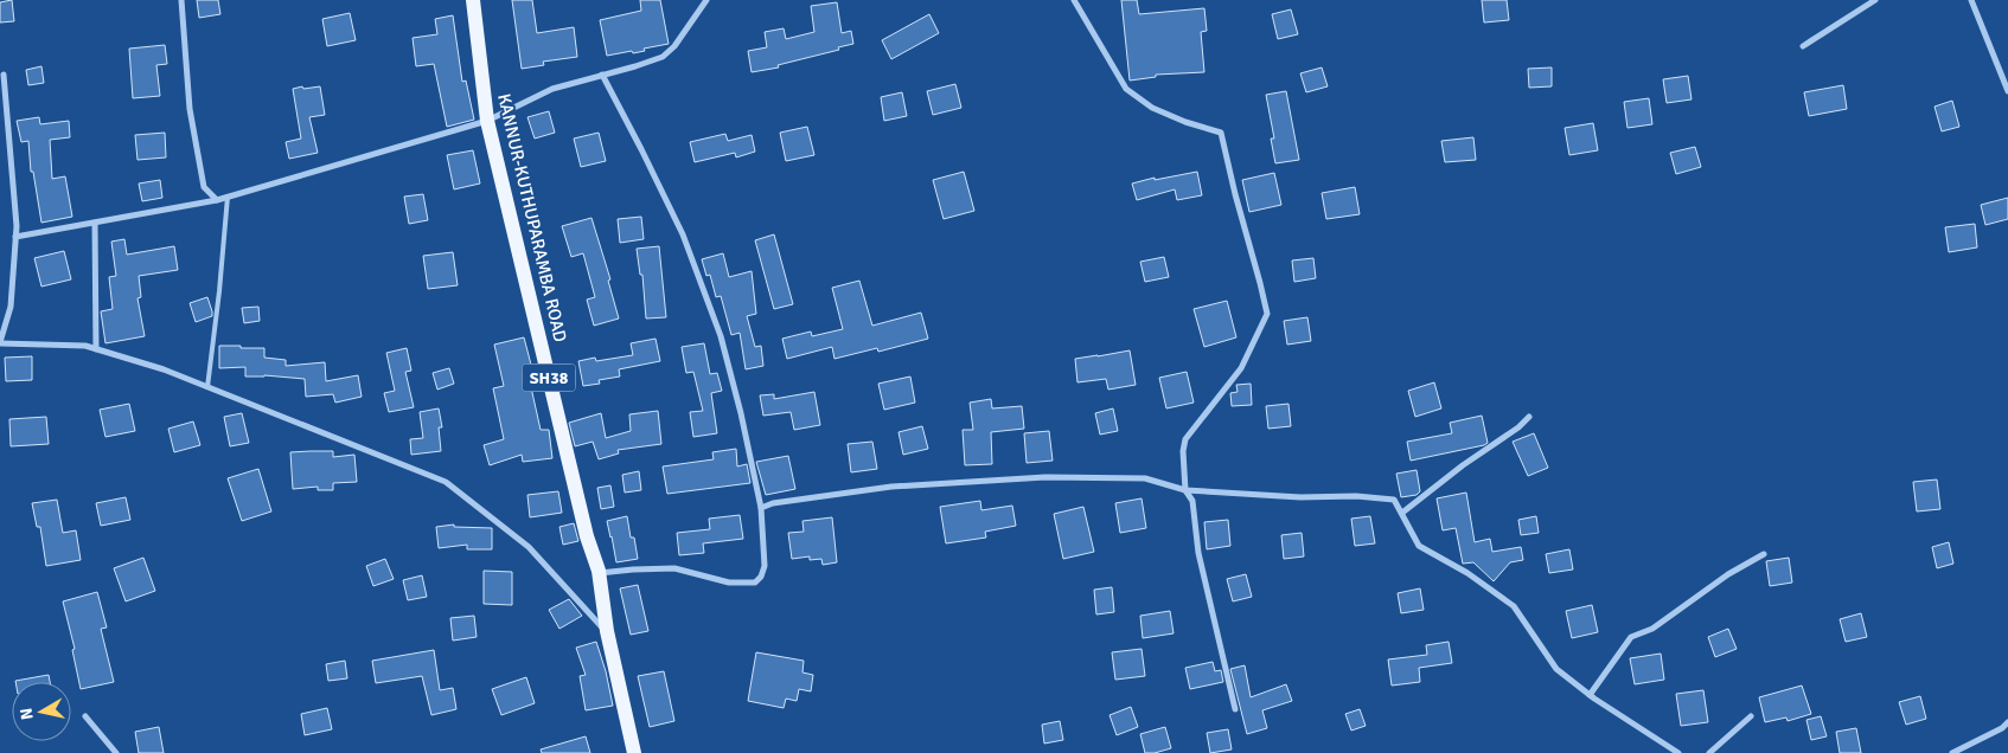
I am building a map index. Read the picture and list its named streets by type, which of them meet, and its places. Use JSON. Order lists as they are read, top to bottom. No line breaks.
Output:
{"streets":{"main road":["KANNUR-KUTHUPARAMBA ROAD","SH38"]},"north":"left"}
